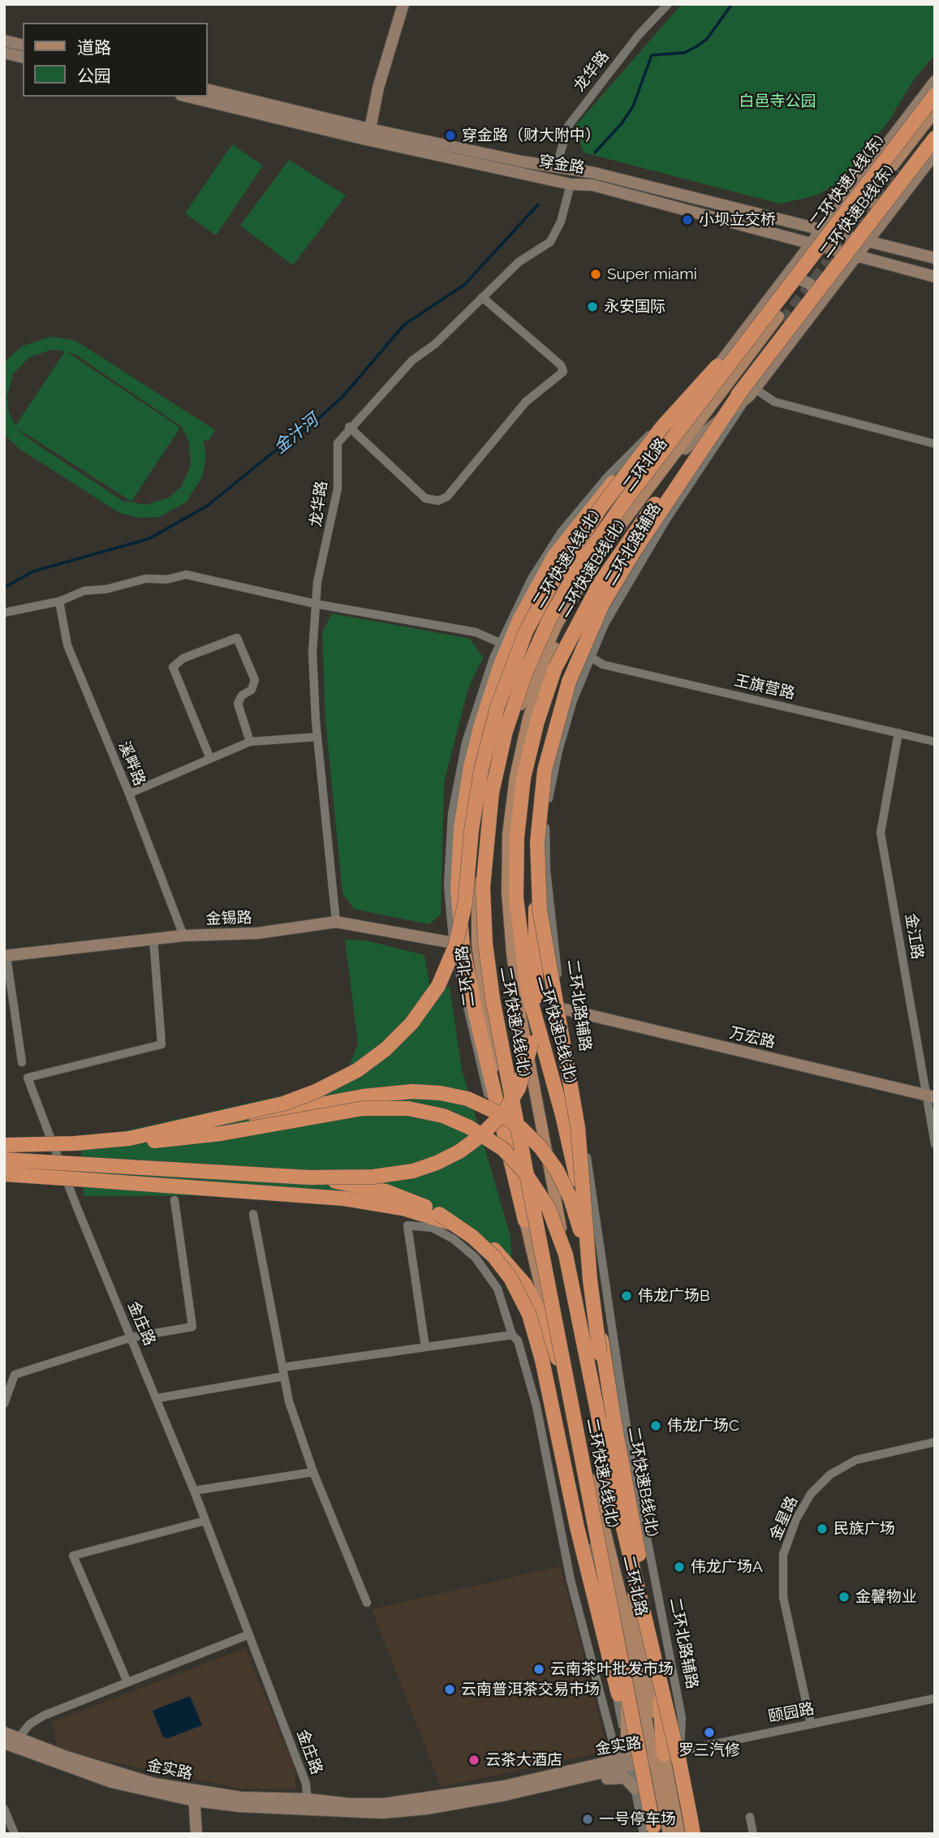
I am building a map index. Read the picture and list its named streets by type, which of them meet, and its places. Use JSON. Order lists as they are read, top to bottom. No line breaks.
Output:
{"streets":{"highway":["二环快速A线(东)","二环快速B线(东)","二环快速A线(北)","二环快速B线(北)"],"main road":["二环北路"],"street":["龙华路","穿金路","二环北路辅路","王旗营路","溪畔路","金锡路","金江路","万宏路","金庄路","金星路","颐园路","金实路"]},"crossings":[["龙华路","穿金路"],["龙华路","金锡路"],["二环快速A线(东)","二环快速A线(北)"],["二环快速B线(东)","二环快速B线(北)"],["二环北路","颐园路"],["二环北路","金实路"],["二环北路辅路","二环快速B线(北)"],["二环北路辅路","王旗营路"],["二环北路辅路","万宏路"],["二环北路辅路","颐园路"],["王旗营路","金江路"],["溪畔路","金锡路"],["金锡路","金庄路"],["金江路","万宏路"],["金庄路","金实路"],["金星路","颐园路"],["颐园路","金实路"]],"water":["金汁河"],"parks":["白邑寺公园"],"places":["穿金路（财大附中）","小坝立交桥","Super miami","永安国际","伟龙广场B","伟龙广场C","民族广场","伟龙广场A","金馨物业","云南茶叶批发市场","云南普洱茶交易市场","罗三汽修","云茶大酒店","一号停车场"],"legend":["道路","公园"]}
